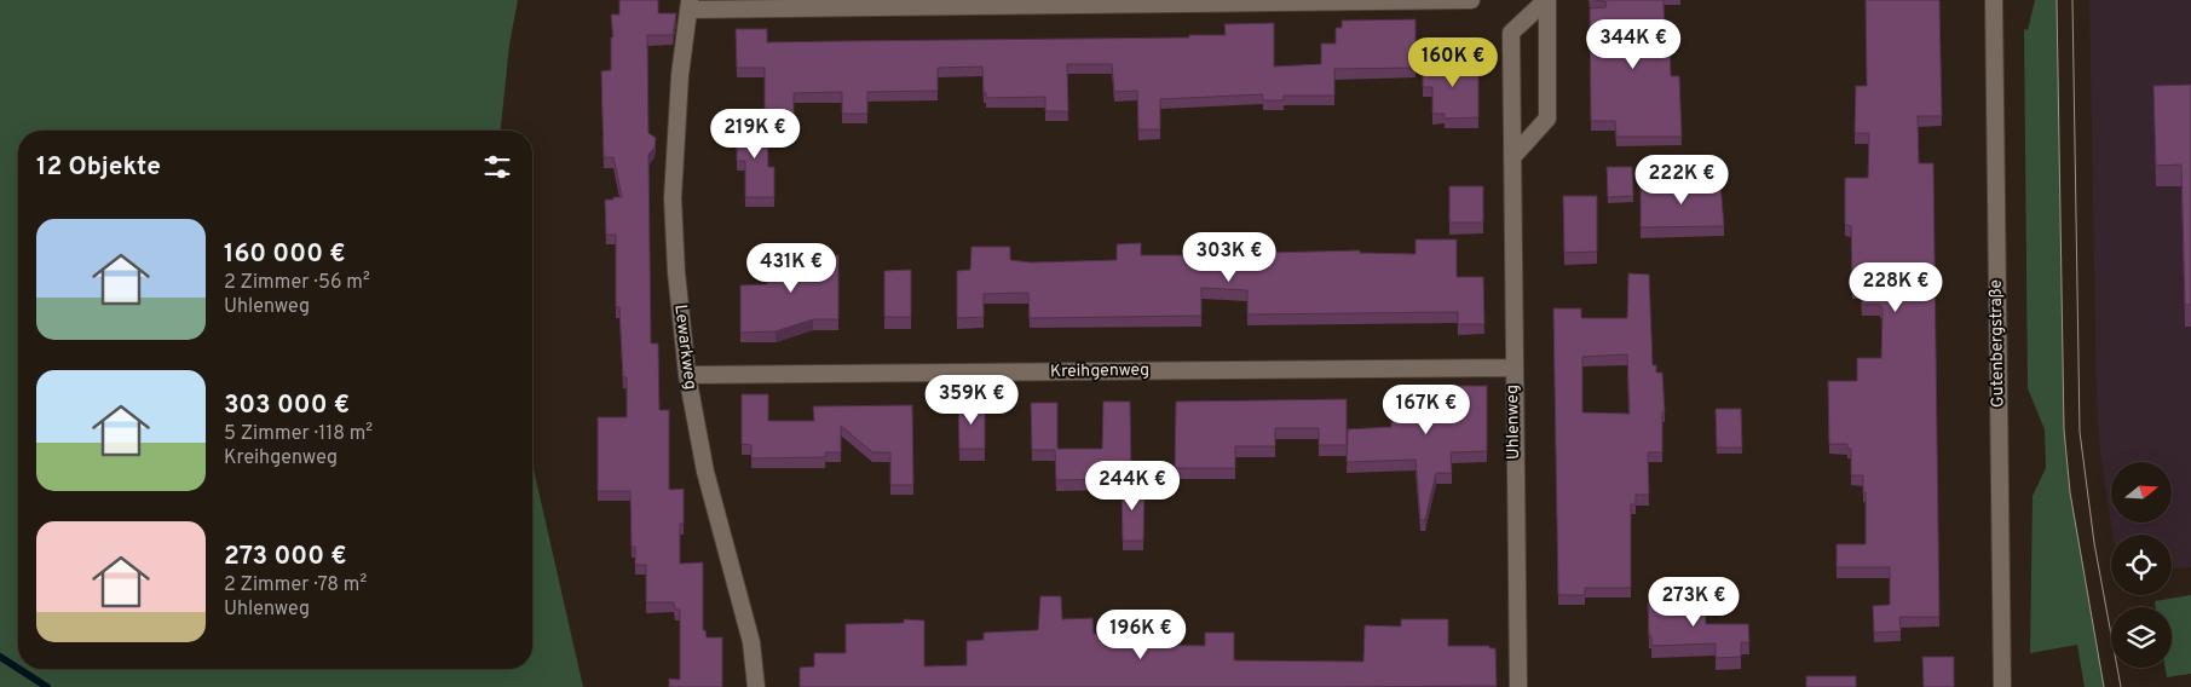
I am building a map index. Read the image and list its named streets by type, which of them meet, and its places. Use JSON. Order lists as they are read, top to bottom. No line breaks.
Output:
{"streets":{"street":["Gutenbergstraße","Lewarkweg","Kreihgenweg","Uhlenweg"]},"crossings":[["Lewarkweg","Kreihgenweg"],["Kreihgenweg","Uhlenweg"]],"north":"right","page":{"price":["344K €","160K €","219K €","222K €","303K €","431K €","228K €","359K €","167K €","244K €","273K €","196K €"],"heading":"12 Objekte","list":[{"name":"160 000 €","note":"2 Zimmer · 56 m² · Uhlenweg"},{"name":"303 000 €","note":"5 Zimmer · 118 m² · Kreihgenweg"},{"name":"273 000 €","note":"2 Zimmer · 78 m² · Uhlenweg"}]}}
